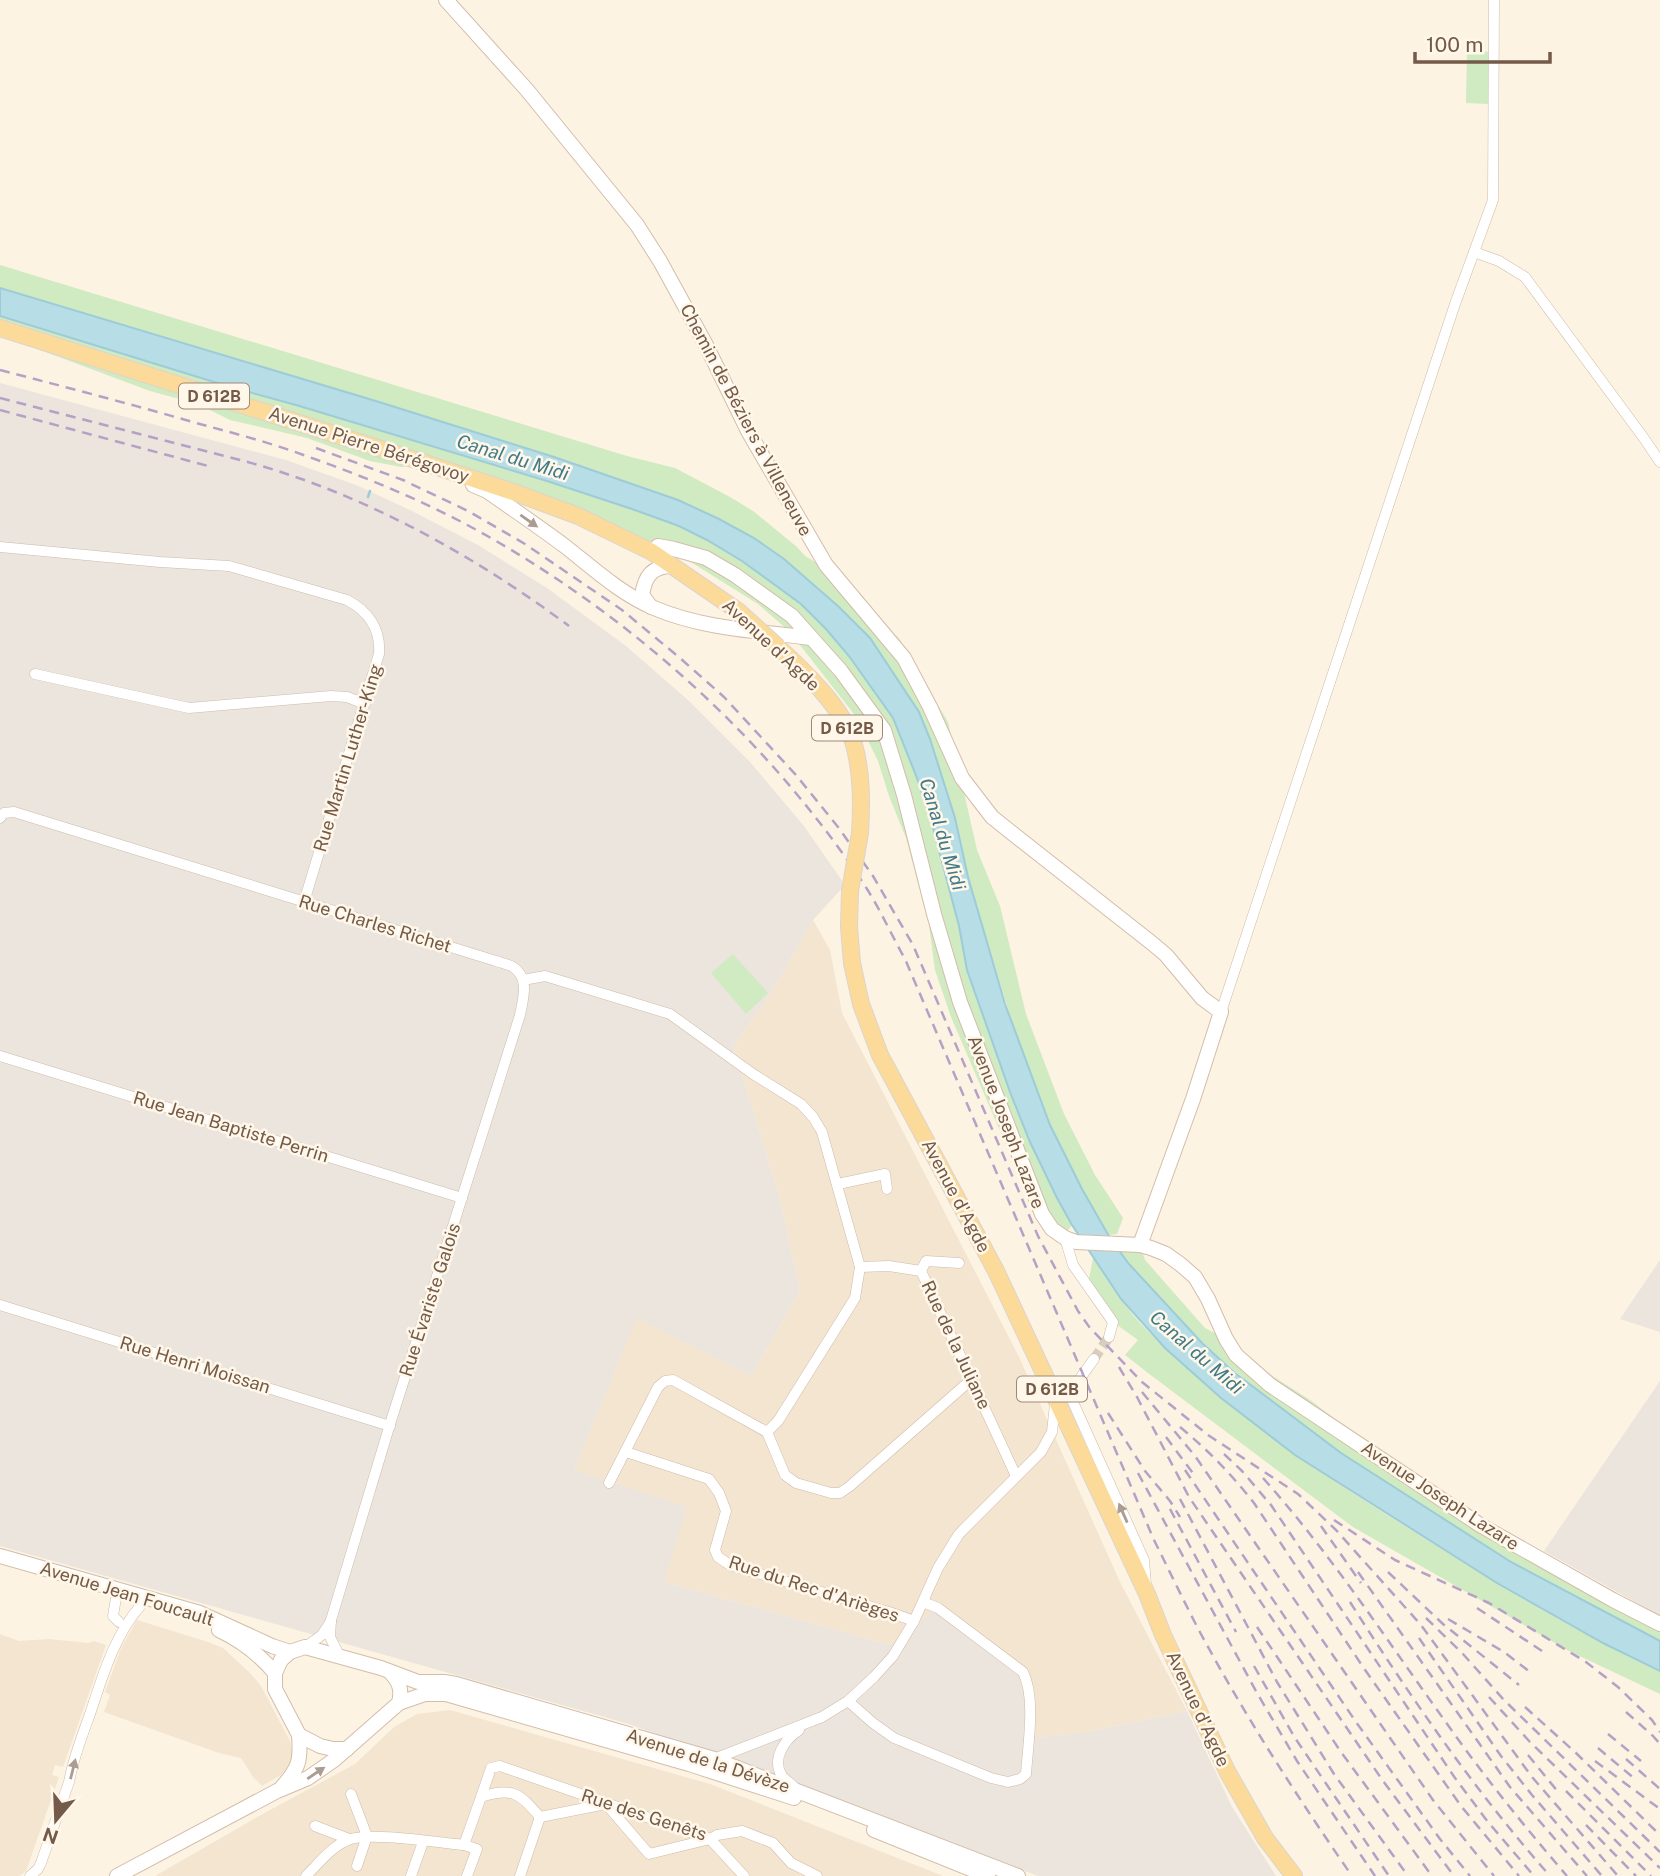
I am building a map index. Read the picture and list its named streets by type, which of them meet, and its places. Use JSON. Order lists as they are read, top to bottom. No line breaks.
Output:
{"streets":{"main road":["D 612B","Chemin de Béziers à Villeneuve","Avenue Pierre Bérégovoy","Avenue d'Agde","Avenue Joseph Lazare","Avenue Jean Foucault","Avenue de la Dévèze"],"street":["Rue Martin Luther-King","Rue Charles Richet","Rue Jean Baptiste Perrin","Rue Évariste Galois","Rue de la Juliane","Rue Henri Moissan","Rue du Rec d'Arièges","Rue des Genêts"]},"crossings":[["Avenue Pierre Bérégovoy","Avenue d'Agde"],["Avenue Pierre Bérégovoy","Avenue Joseph Lazare"],["Avenue d'Agde","Avenue Joseph Lazare"],["Rue Martin Luther-King","Rue Charles Richet"],["Rue Charles Richet","Rue Évariste Galois"],["Rue Jean Baptiste Perrin","Rue Évariste Galois"],["Rue Évariste Galois","Rue Henri Moissan"],["Rue Évariste Galois","Avenue Jean Foucault"],["Rue Évariste Galois","Avenue de la Dévèze"],["Avenue Jean Foucault","Avenue de la Dévèze"]],"water":["Canal du Midi"],"scale_bar":"100 m","north":"bottom"}
